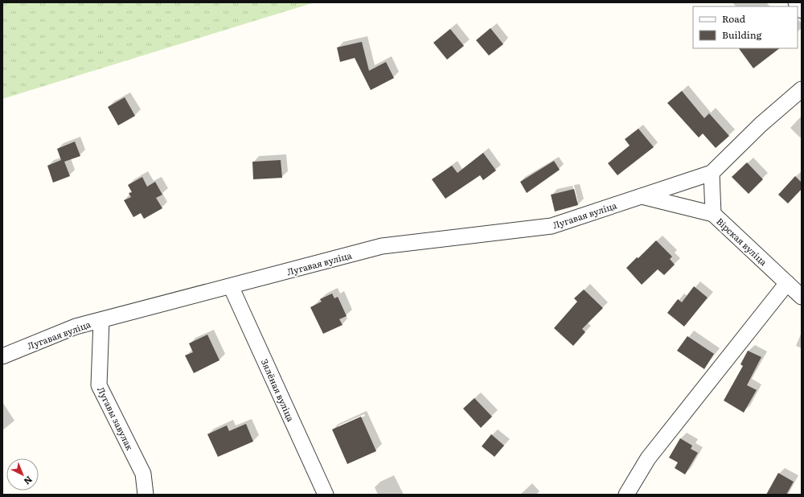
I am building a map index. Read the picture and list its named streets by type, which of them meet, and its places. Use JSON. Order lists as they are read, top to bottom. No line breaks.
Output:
{"streets":{"street":["Лугавая вуліца","Вірская вуліца","Зялёная вуліца","Лугавы завулак"]},"crossings":[["Лугавая вуліца","Вірская вуліца"],["Лугавая вуліца","Зялёная вуліца"],["Лугавая вуліца","Лугавы завулак"]],"legend":["Road","Building"],"north":"bottom right"}
